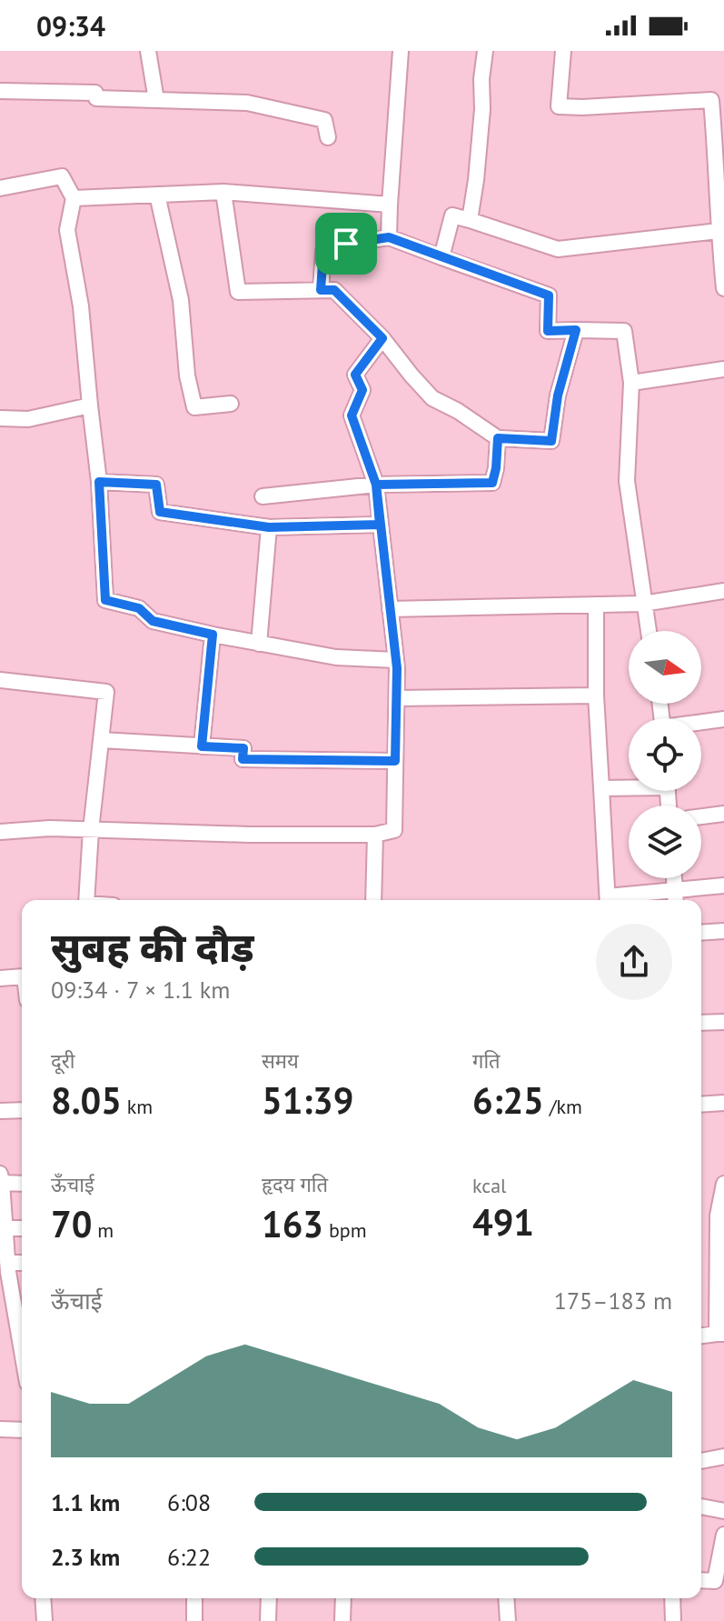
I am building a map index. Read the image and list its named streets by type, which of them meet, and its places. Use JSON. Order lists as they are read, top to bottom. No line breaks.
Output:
{"north":"right","page":{"status":"09:34","heading":["सुबह की दौड़","09:34 · 7 × 1.1 km"],"stats":[["दूरी","8.05 km"],["समय","51:39"],["गति","6:25 /km"],["ऊँचाई","70 m"],["हृदय गति","163 bpm"],["kcal","491"]],"chart":["ऊँचाई","175–183 m"],"list":[{"name":"1.1 km","note":"6:08"},{"name":"2.3 km","note":"6:22"}]}}
